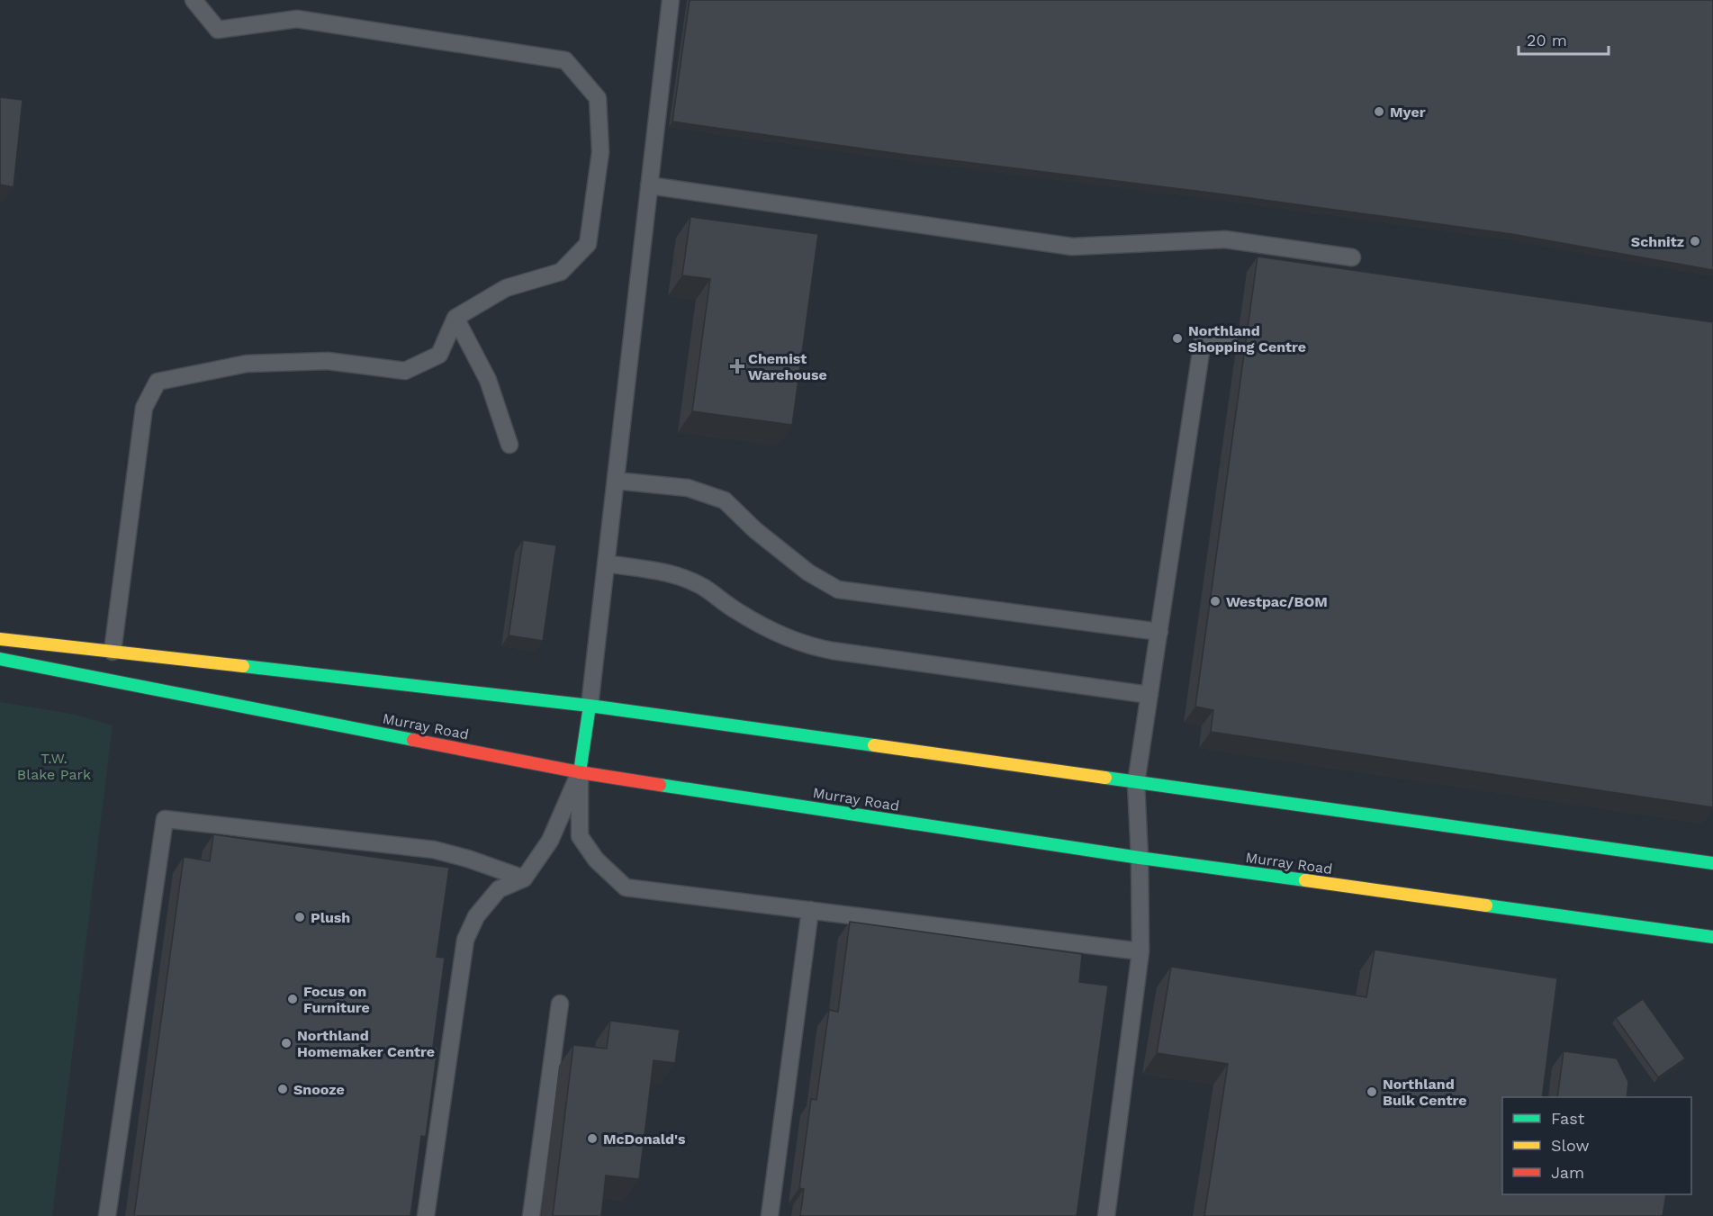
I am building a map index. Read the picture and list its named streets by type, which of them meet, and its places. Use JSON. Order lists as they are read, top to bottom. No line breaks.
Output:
{"streets":{"main road":["Murray Road"]},"parks":["T.W. Blake Park"],"places":{"other":["Myer","Schnitz","Northland Shopping Centre","Westpac/BOM","Plush","Focus on Furniture","Northland Homemaker Centre","Snooze","Northland Bulk Centre","McDonald's"],"health":["Chemist Warehouse"]},"legend":["Fast","Slow","Jam"],"scale_bar":"20 m"}
